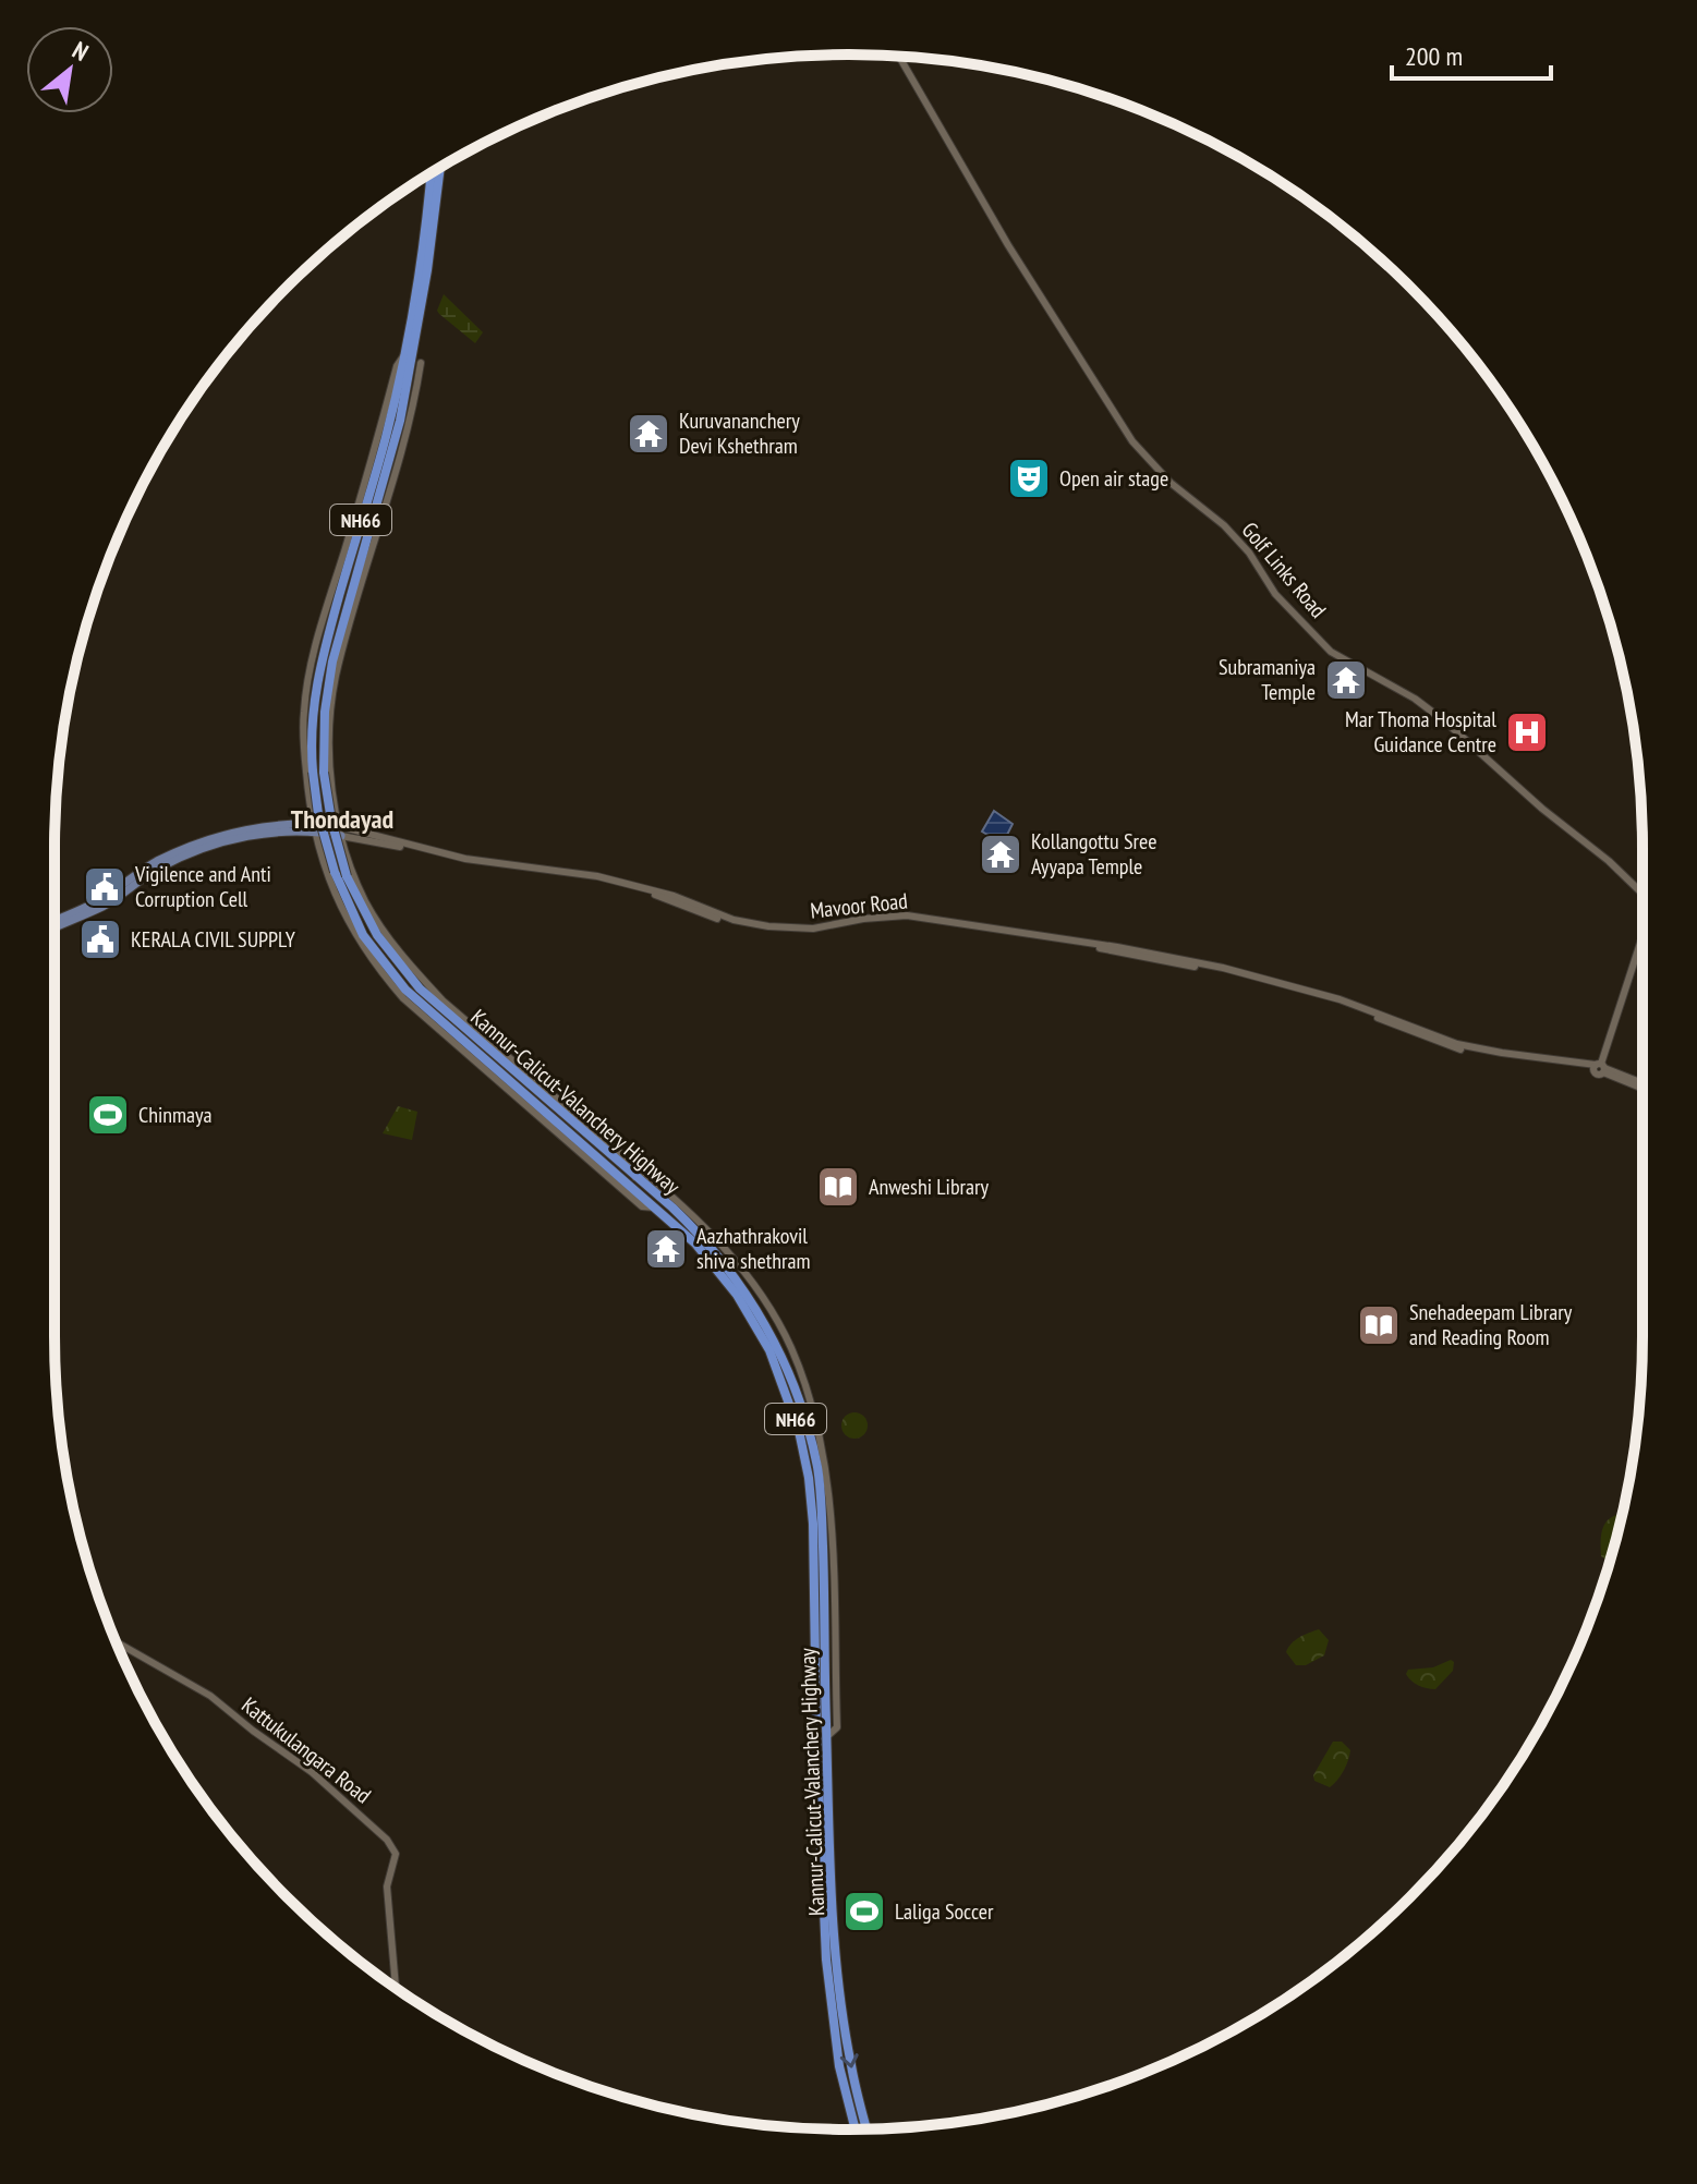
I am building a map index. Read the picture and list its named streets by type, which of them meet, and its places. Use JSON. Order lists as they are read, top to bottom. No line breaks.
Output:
{"streets":{"highway":["NH66","Kannur-Calicut-Valanchery Highway"],"main road":["Golf Links Road","Mavoor Road","Kattukulangara Road"]},"crossings":[["Golf Links Road","Mavoor Road"]],"districts":["Thondayad"],"places":{"temple":["Kuruvananchery Devi Kshethram","Subramaniya Temple","Kollangottu Sree Ayyapa Temple","Aazhathrakovil shiva shethram"],"theatre":["Open air stage"],"hospital":["Mar Thoma Hospital Guidance Centre"],"public building":["Vigilence and Anti Corruption Cell","KERALA CIVIL SUPPLY"],"sports":["Chinmaya","Laliga Soccer"],"library":["Anweshi Library","Snehadeepam Library and Reading Room"]},"scale_bar":"200 m","north":"top right"}
